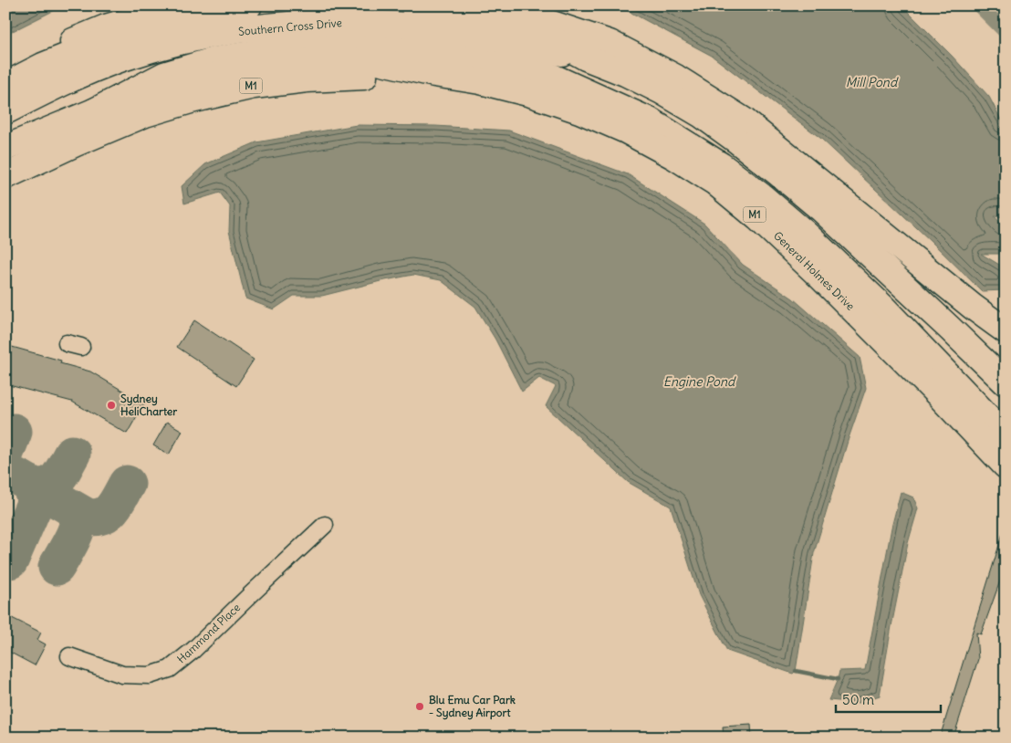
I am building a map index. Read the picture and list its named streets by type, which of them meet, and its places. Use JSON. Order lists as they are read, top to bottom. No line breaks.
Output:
{"streets":{"main road":["Southern Cross Drive","M1","General Holmes Drive"],"street":["Hammond Place"]},"crossings":[["M1","General Holmes Drive"]],"water":["Mill Pond","Engine Pond"],"places":["Sydney HeliCharter","Blu Emu Car Park - Sydney Airport"],"scale_bar":"50 m"}
